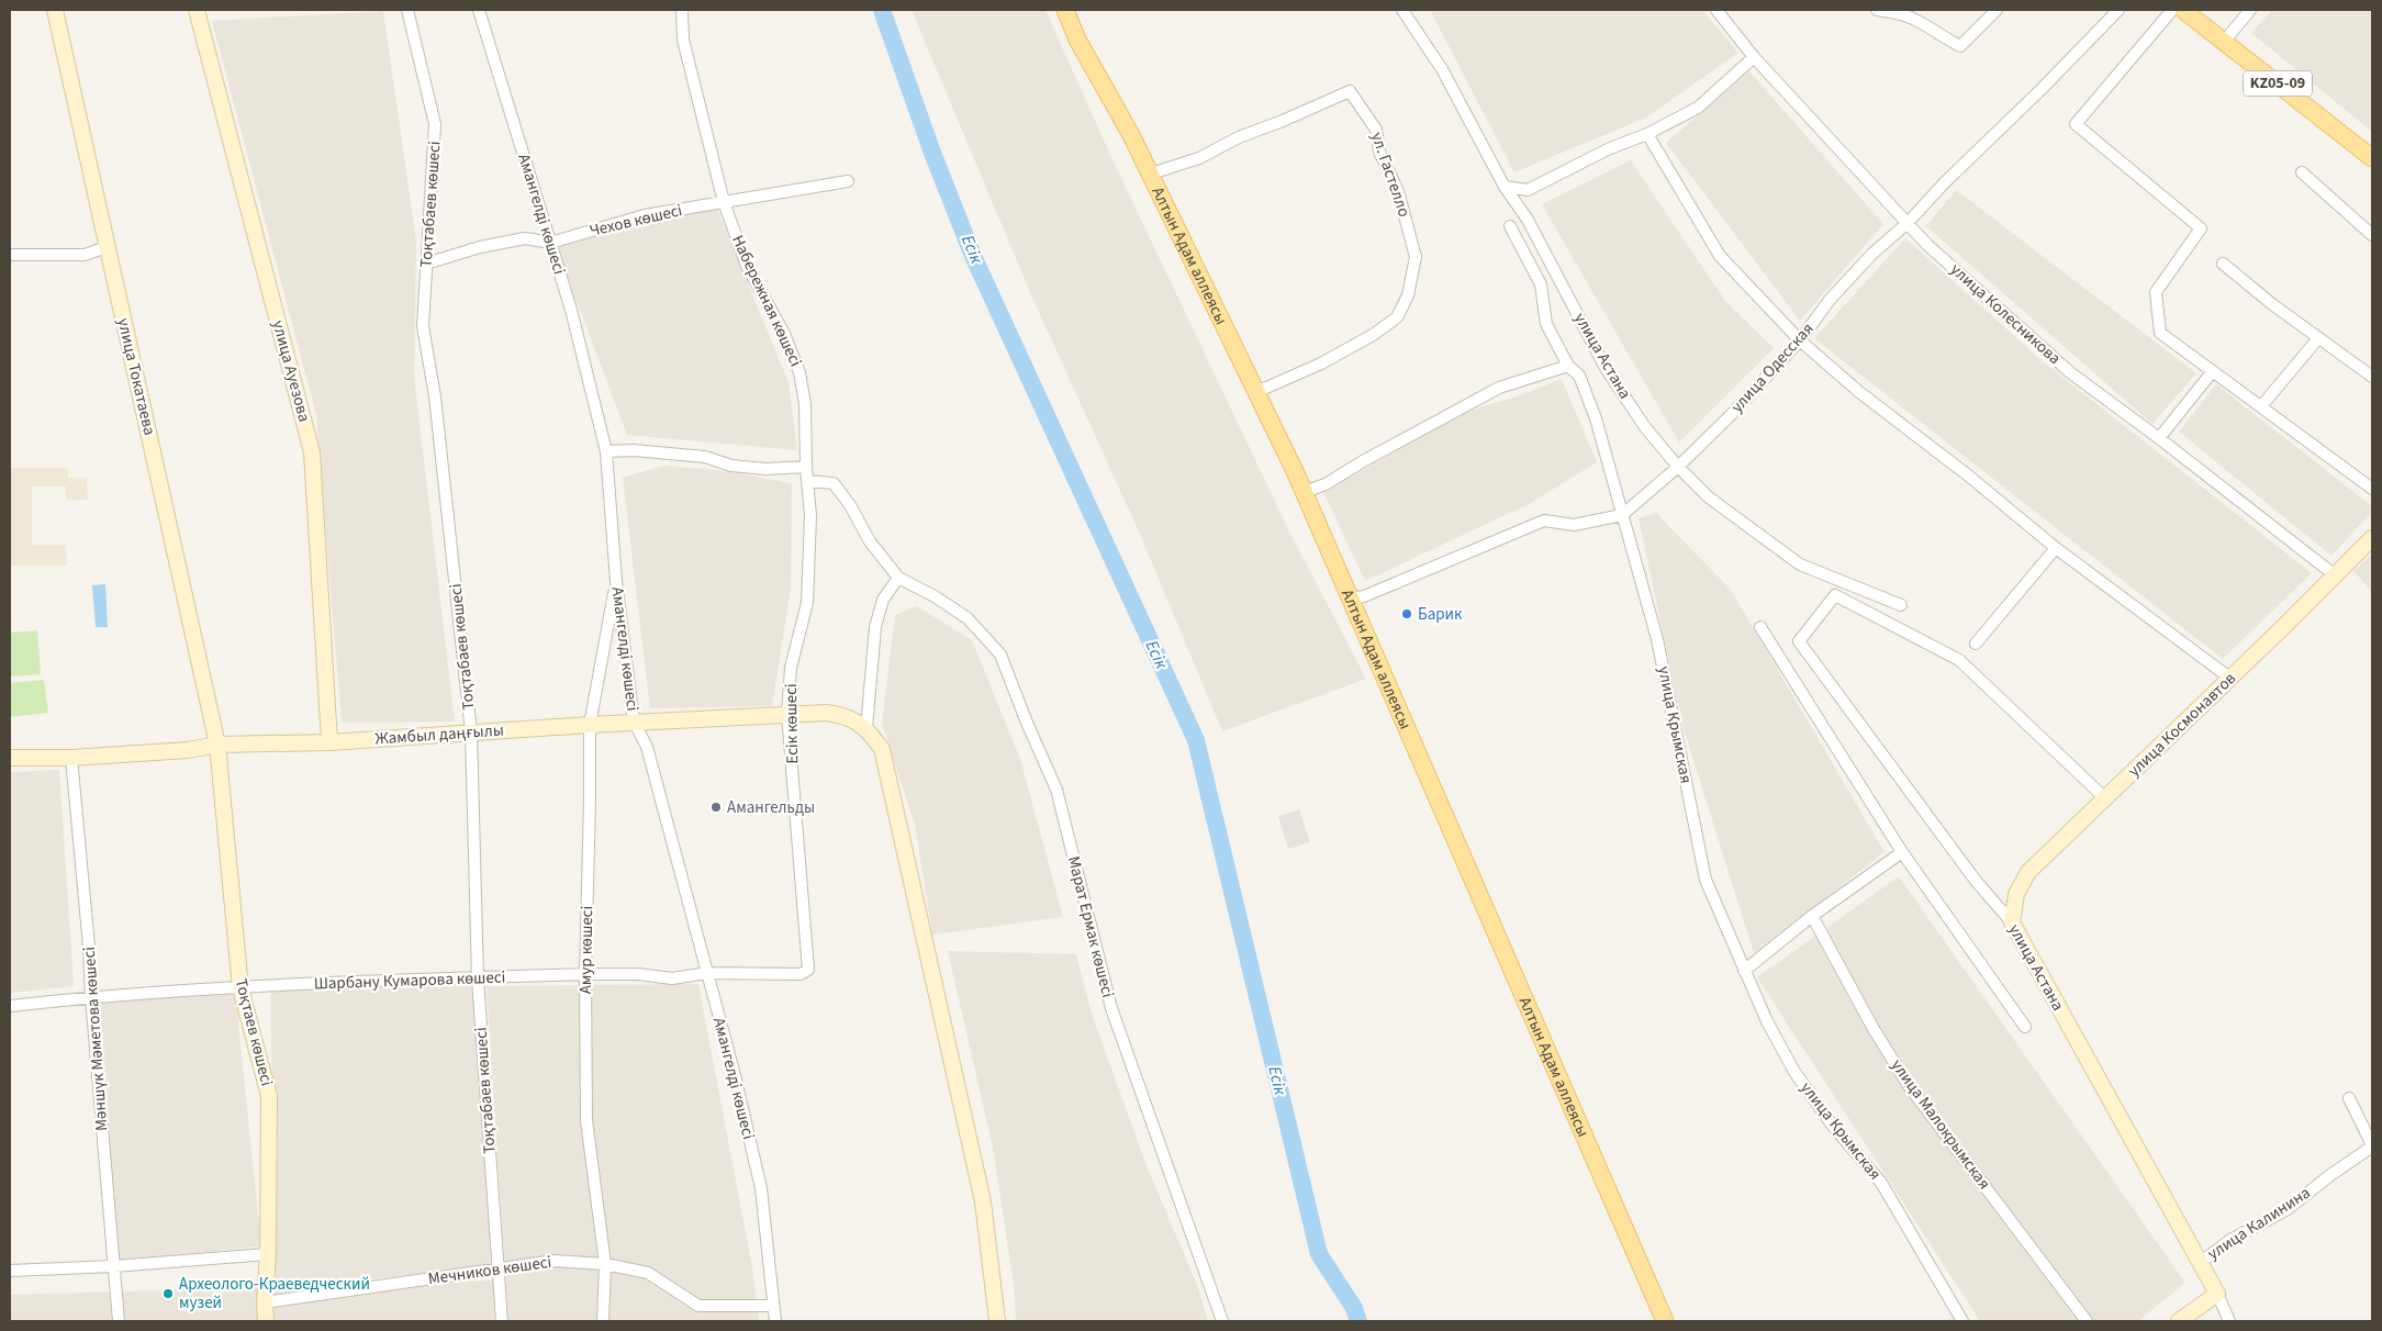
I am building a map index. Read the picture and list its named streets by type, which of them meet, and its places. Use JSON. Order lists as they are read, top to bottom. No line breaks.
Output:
{"streets":{"main road":["KZ05-09","Алтын Адам аллеясы"],"street":["ул. Гастелло","Тоқтабаев көшесі","Амангелді көшесі","Чехов көшесі","Набережная көшесі","улица Колесникова","улица Астана","улица Одесская","улица Ауезова","улица Токатаева","Есік көшесі","улица Крымская","улица Космонавтов","Жамбыл даңғылы","Марат Ермак көшесі","Амур көшесі","Шарбану Кумарова көшесі","Тоқтаев көшесі","Мәншүк Мәметова көшесі","улица Малокрымская","улица Калинина","Мечников көшесі"]},"crossings":[["ул. Гастелло","Алтын Адам аллеясы"],["Тоқтабаев көшесі","Чехов көшесі"],["Тоқтабаев көшесі","Жамбыл даңғылы"],["Тоқтабаев көшесі","Шарбану Кумарова көшесі"],["Тоқтабаев көшесі","Мечников көшесі"],["Амангелді көшесі","Чехов көшесі"],["Амангелді көшесі","Жамбыл даңғылы"],["Амангелді көшесі","Амур көшесі"],["Амангелді көшесі","Шарбану Кумарова көшесі"],["Амангелді көшесі","Мечников көшесі"],["Чехов көшесі","Набережная көшесі"],["Набережная көшесі","Есік көшесі"],["улица Колесникова","улица Одесская"],["улица Колесникова","улица Космонавтов"],["улица Астана","улица Одесская"],["улица Астана","улица Космонавтов"],["улица Астана","улица Калинина"],["улица Одесская","улица Крымская"],["улица Ауезова","Жамбыл даңғылы"],["улица Токатаева","Жамбыл даңғылы"],["улица Токатаева","Тоқтаев көшесі"],["Есік көшесі","Жамбыл даңғылы"],["Есік көшесі","Шарбану Кумарова көшесі"],["Жамбыл даңғылы","Амур көшесі"],["Жамбыл даңғылы","Тоқтаев көшесі"],["Жамбыл даңғылы","Мәншүк Мәметова көшесі"],["Амур көшесі","Шарбану Кумарова көшесі"],["Амур көшесі","Мечников көшесі"],["Шарбану Кумарова көшесі","Тоқтаев көшесі"],["Шарбану Кумарова көшесі","Мәншүк Мәметова көшесі"],["Тоқтаев көшесі","Мечников көшесі"]],"water":["Есік"],"places":["Барик","Амангельды","Археолого-Краеведческий музей"]}
